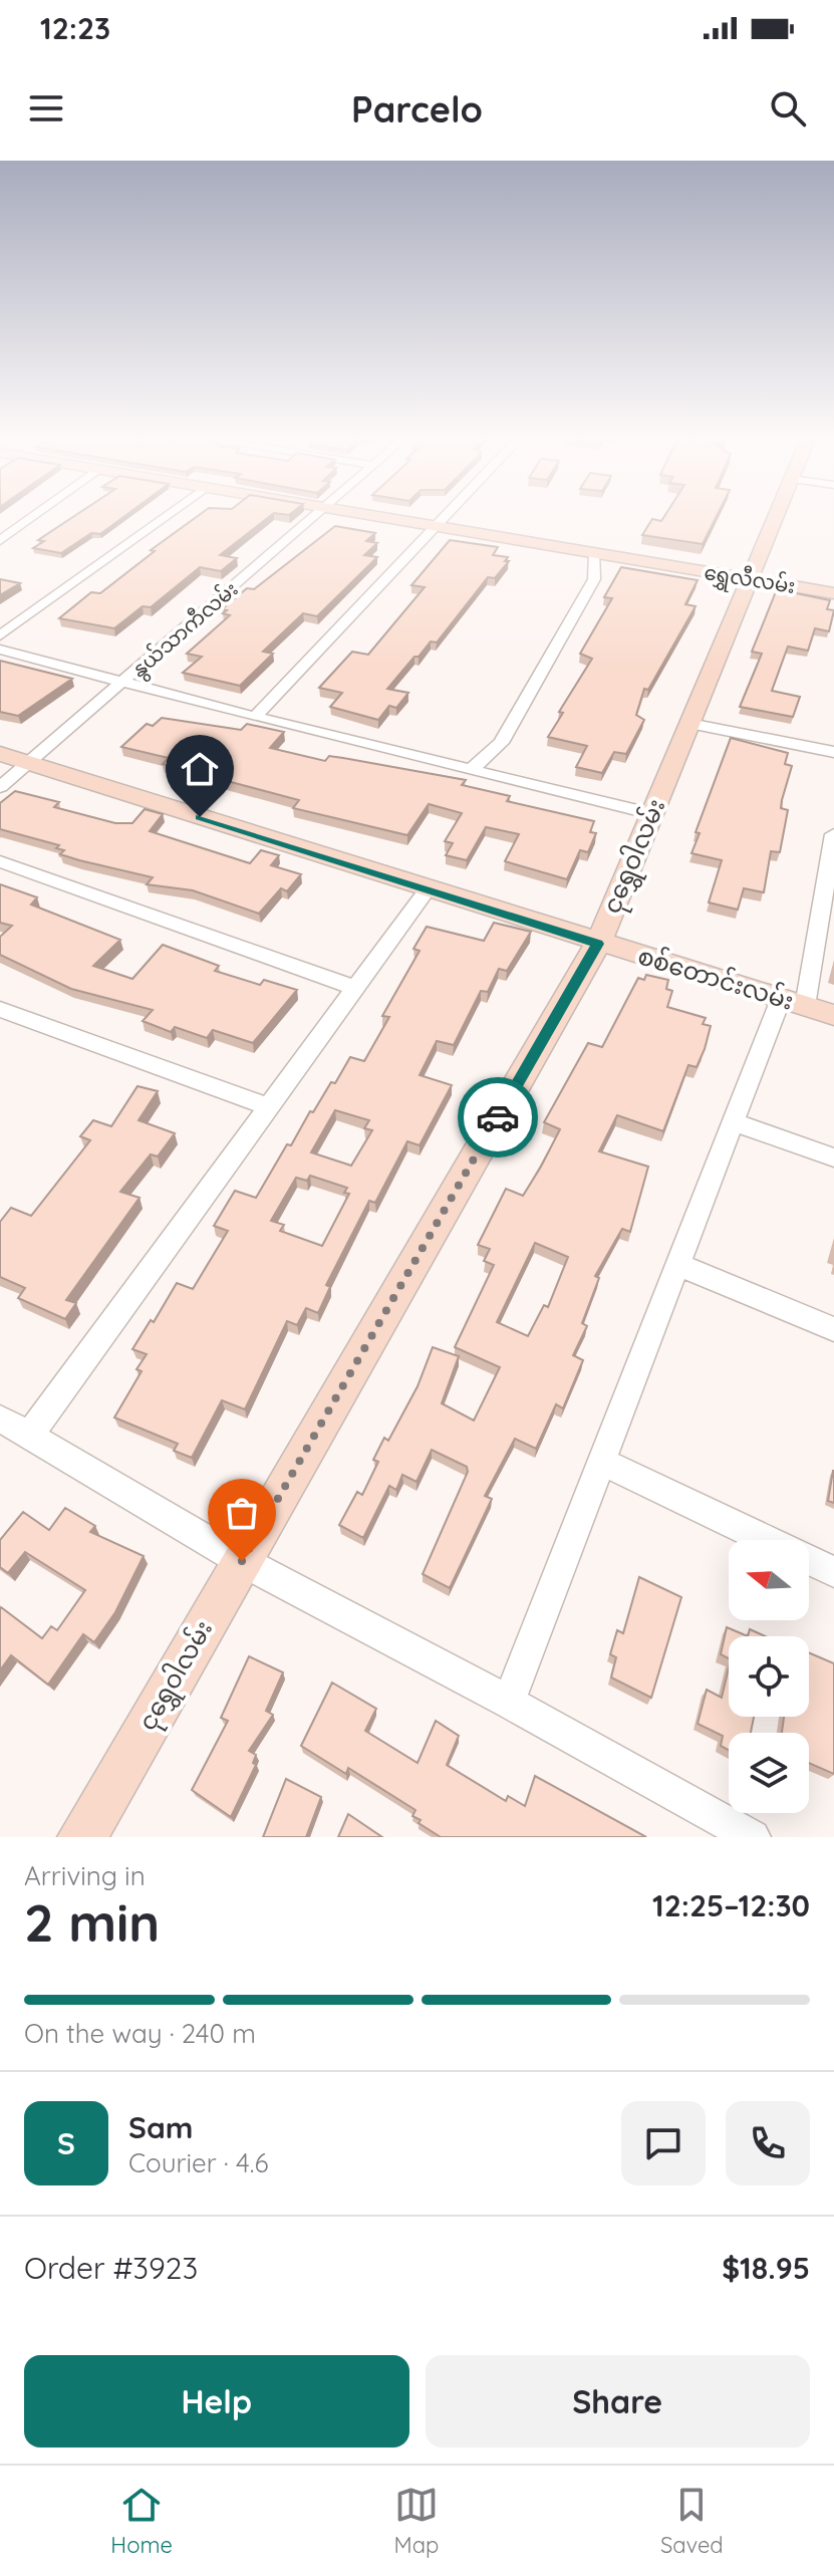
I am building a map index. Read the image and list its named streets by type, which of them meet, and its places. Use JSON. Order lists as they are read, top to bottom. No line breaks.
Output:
{"streets":{"street":["ရွှေလီလမ်း","နွယ်သာကီလမ်း","ငုရွှေဝါလမ်း","စစ်တောင်းလမ်း"]},"crossings":[["ရွှေလီလမ်း","ငုရွှေဝါလမ်း"],["နွယ်သာကီလမ်း","စစ်တောင်းလမ်း"],["ငုရွှေဝါလမ်း","စစ်တောင်းလမ်း"]],"north":"left","page":{"status":"12:23","header":"Parcelo","heading":["2 min","Arriving in","12:25–12:30"],"panel":["Sam","Courier · 4.6","Order #3923","$18.95"],"bar":"On the way · 240 m","round":"S","buttons":["Help","Share"],"tabs":["Home","Map","Saved"]}}
